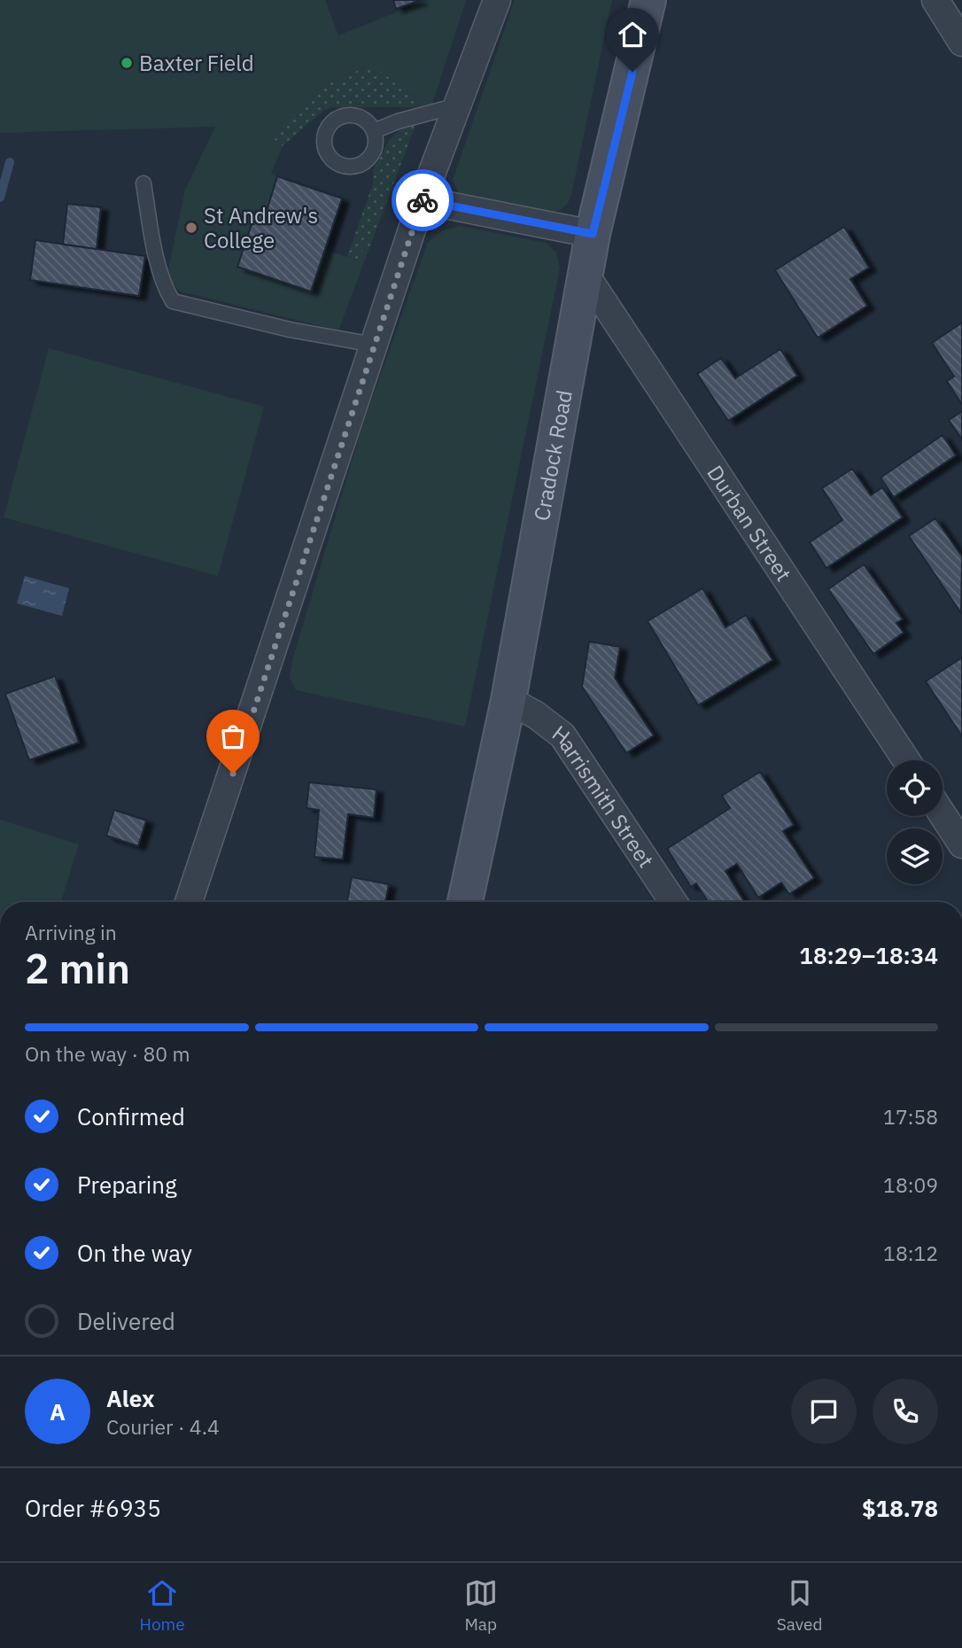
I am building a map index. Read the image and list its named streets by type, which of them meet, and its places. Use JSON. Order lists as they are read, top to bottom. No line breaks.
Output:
{"streets":{"main road":["Cradock Road"],"street":["Durban Street","Harrismith Street"]},"crossings":[["Cradock Road","Durban Street"],["Cradock Road","Harrismith Street"]],"places":["Baxter Field","St Andrew's College"],"page":{"heading":["2 min","Arriving in","18:29–18:34"],"panel":["Alex","Courier · 4.4","Order #6935","$18.78"],"bar":"On the way · 80 m","list":[["Confirmed","17:58"],["Preparing","18:09"],["On the way","18:12"],"Delivered"],"round":"A","tabs":["Home","Map","Saved"]}}
